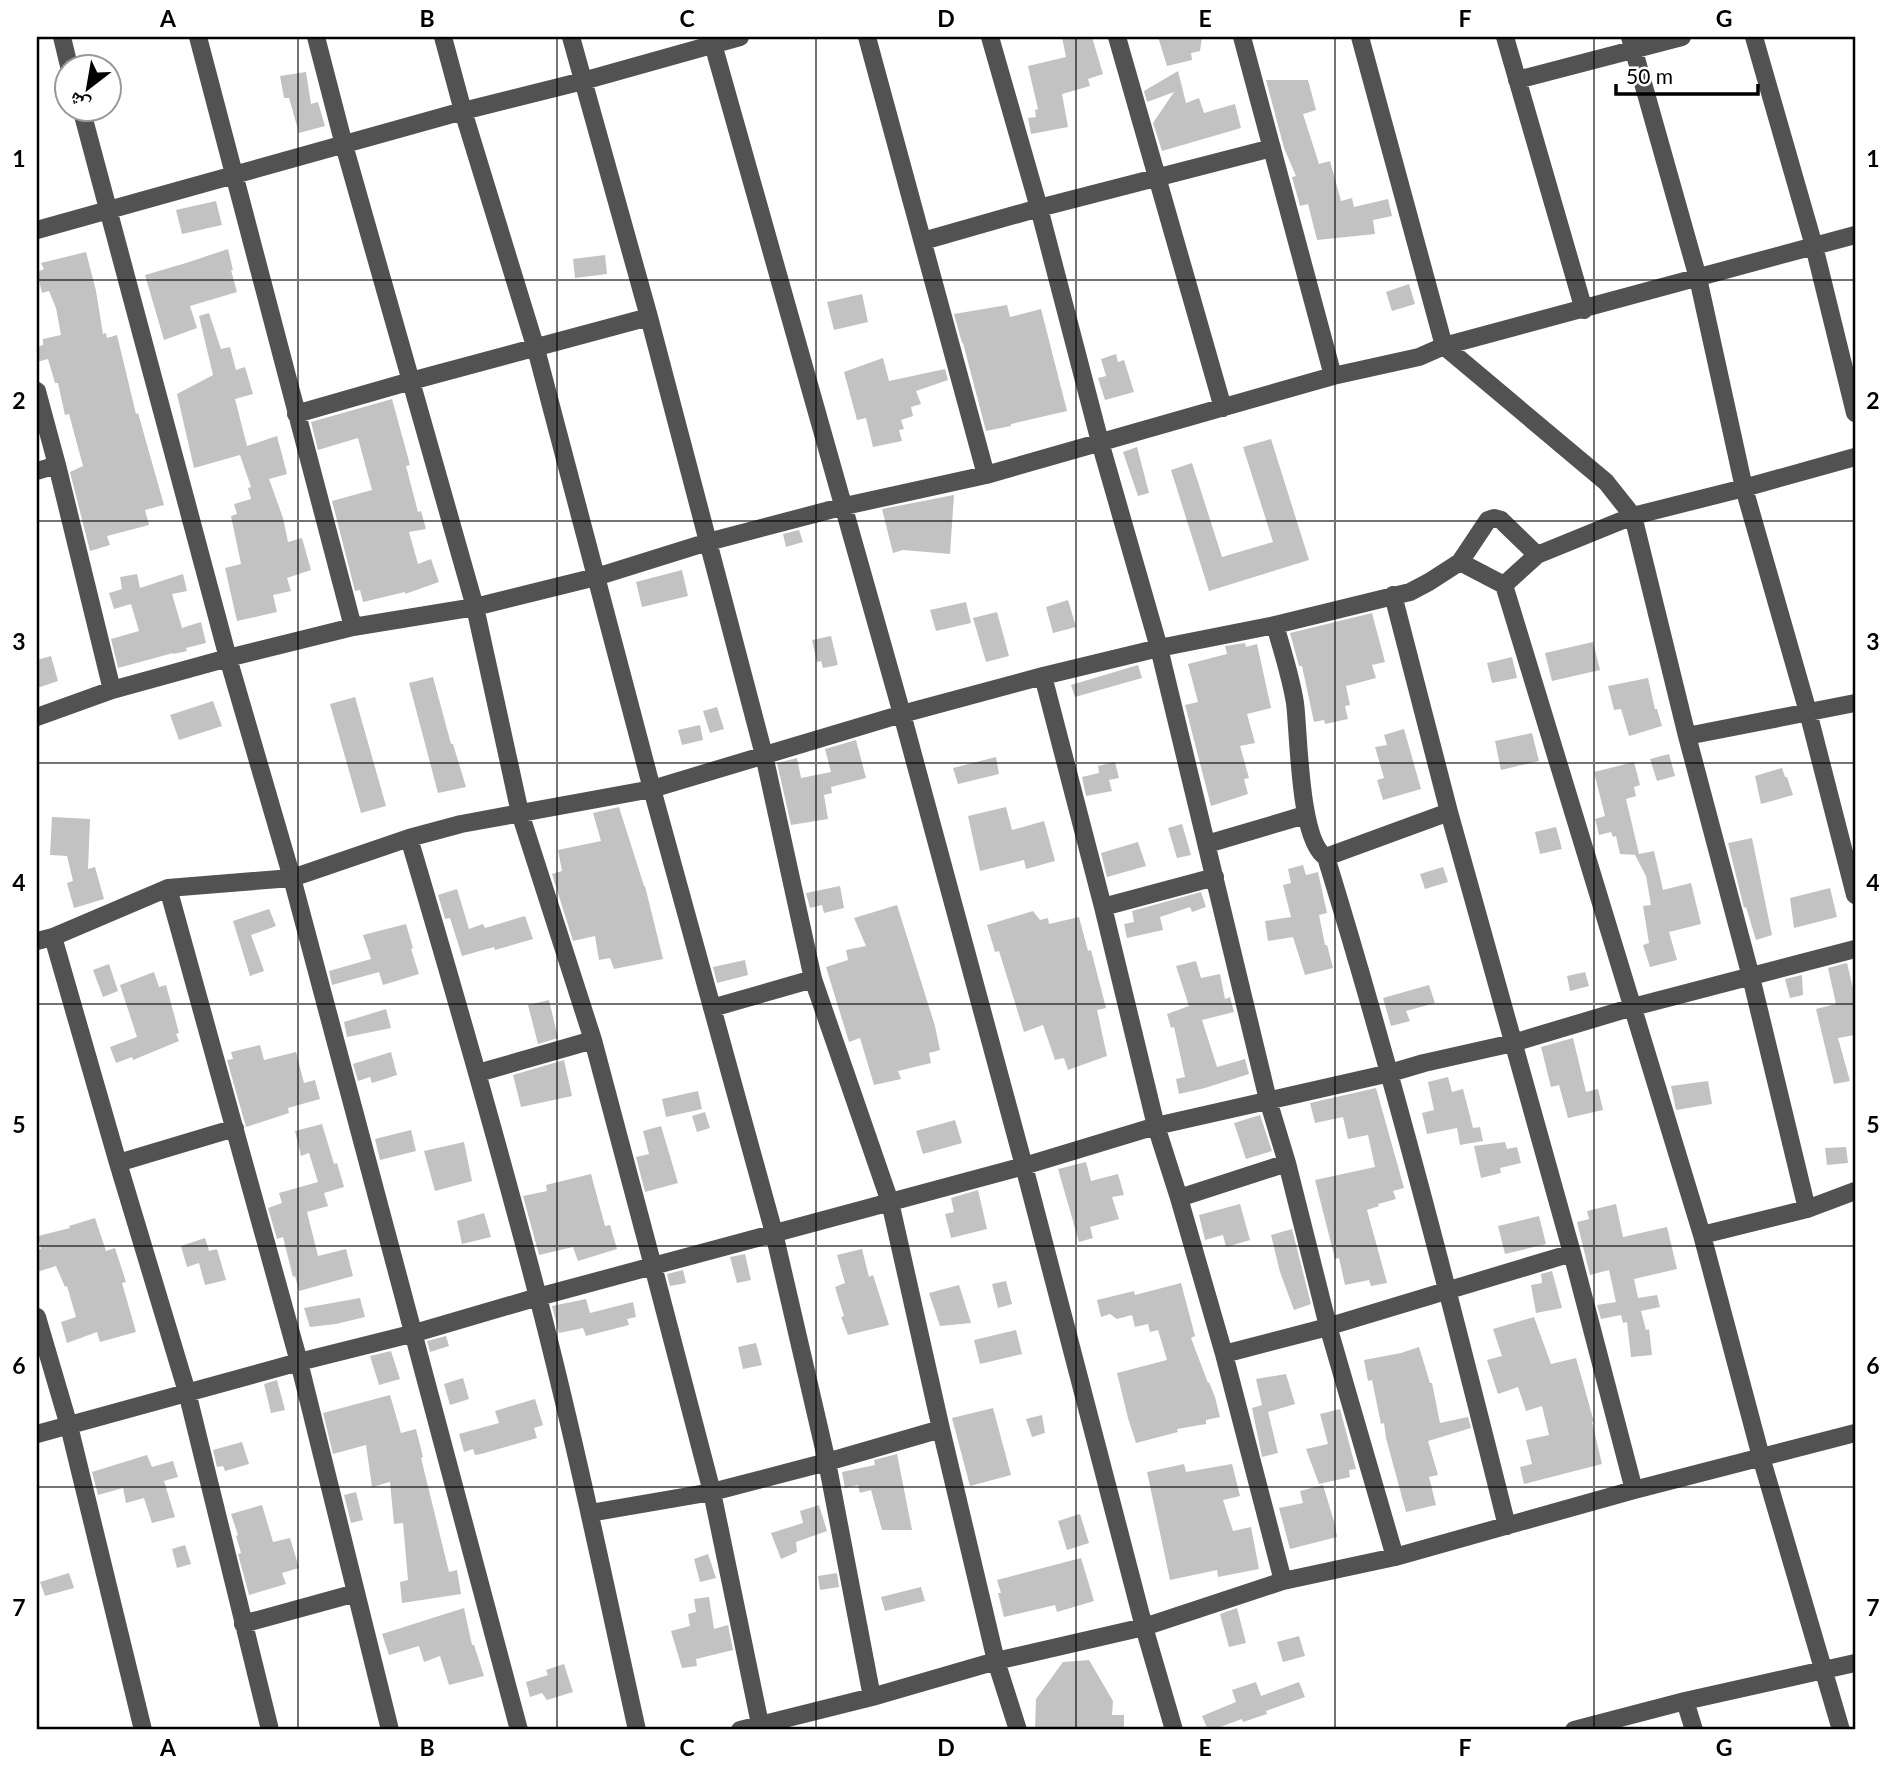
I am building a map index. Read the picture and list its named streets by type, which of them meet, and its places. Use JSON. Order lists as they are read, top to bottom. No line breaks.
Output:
{"scale_bar":"50 m","north":"bottom left","grid":{"columns":["A","B","C","D","E","F","G"],"rows":["1","2","3","4","5","6","7"]}}
